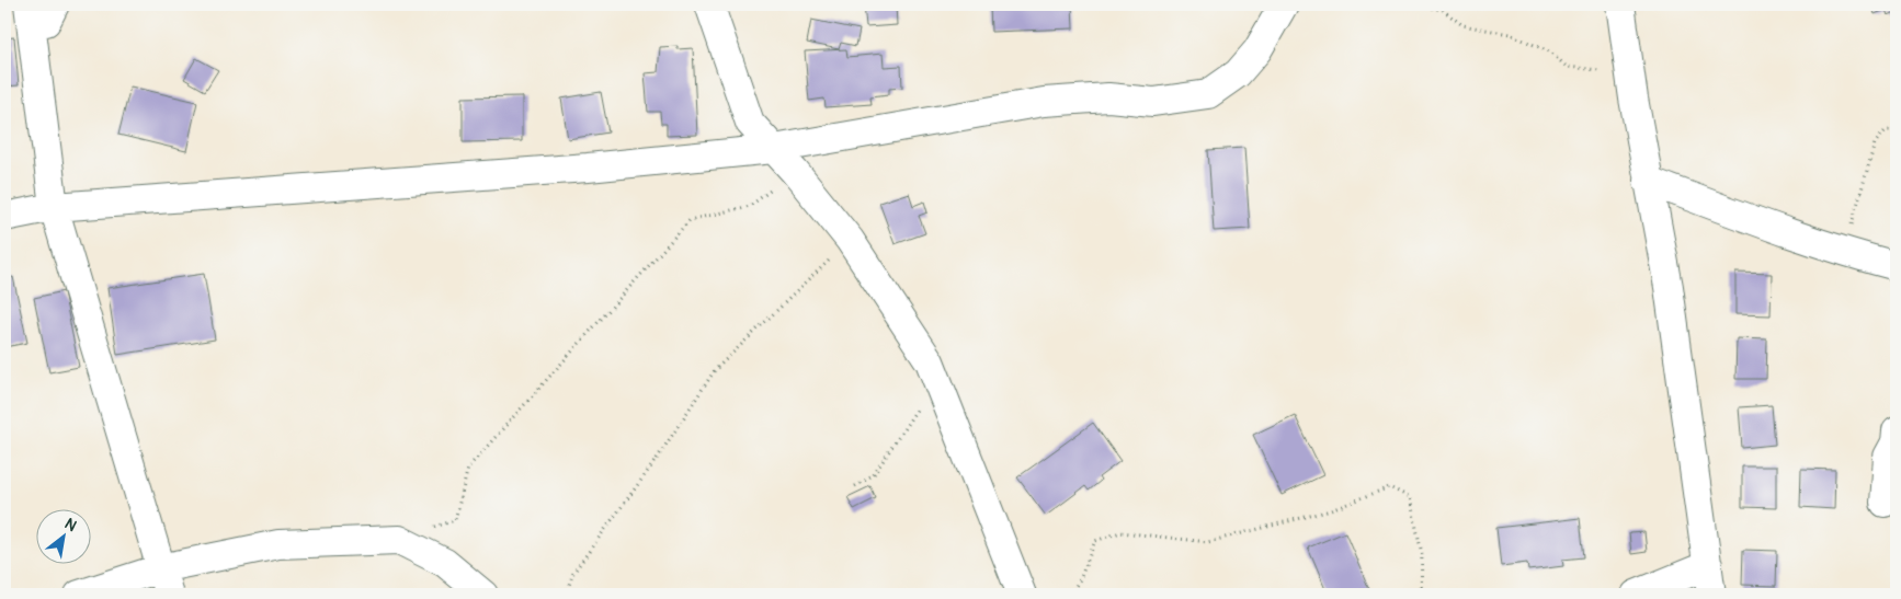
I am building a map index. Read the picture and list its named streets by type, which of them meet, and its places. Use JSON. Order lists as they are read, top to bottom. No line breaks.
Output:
{"north":"top right"}
